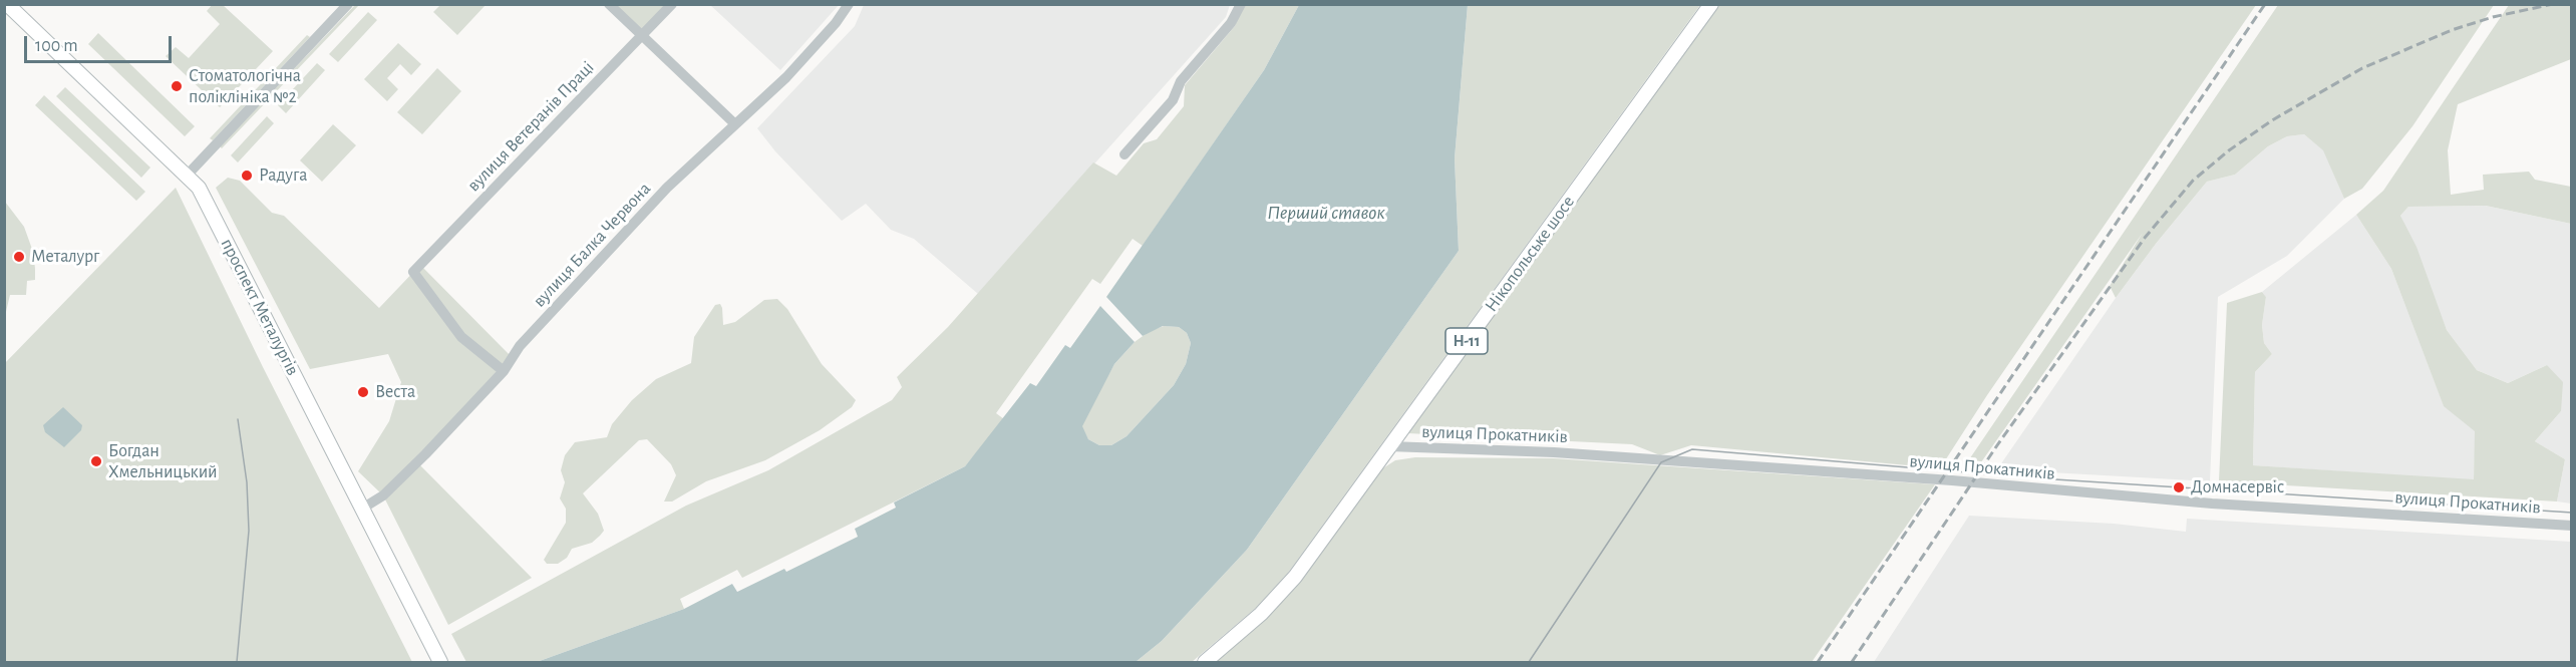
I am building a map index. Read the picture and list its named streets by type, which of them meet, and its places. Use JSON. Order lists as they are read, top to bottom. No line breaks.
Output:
{"streets":{"main road":["Нікопольське шосе","проспект Металургів","Н-11"],"street":["вулиця Ветеранів Праці","вулиця Балка Червона","вулиця Прокатників"]},"crossings":[["вулиця Ветеранів Праці","вулиця Балка Червона"],["вулиця Балка Червона","проспект Металургів"],["Нікопольське шосе","вулиця Прокатників"]],"water":["Перший ставок"],"places":["Стоматологічна поліклініка №2","Радуга","Металург","Веста","Богдан Хмельницький","Домнасервіс"],"scale_bar":"100 m"}
